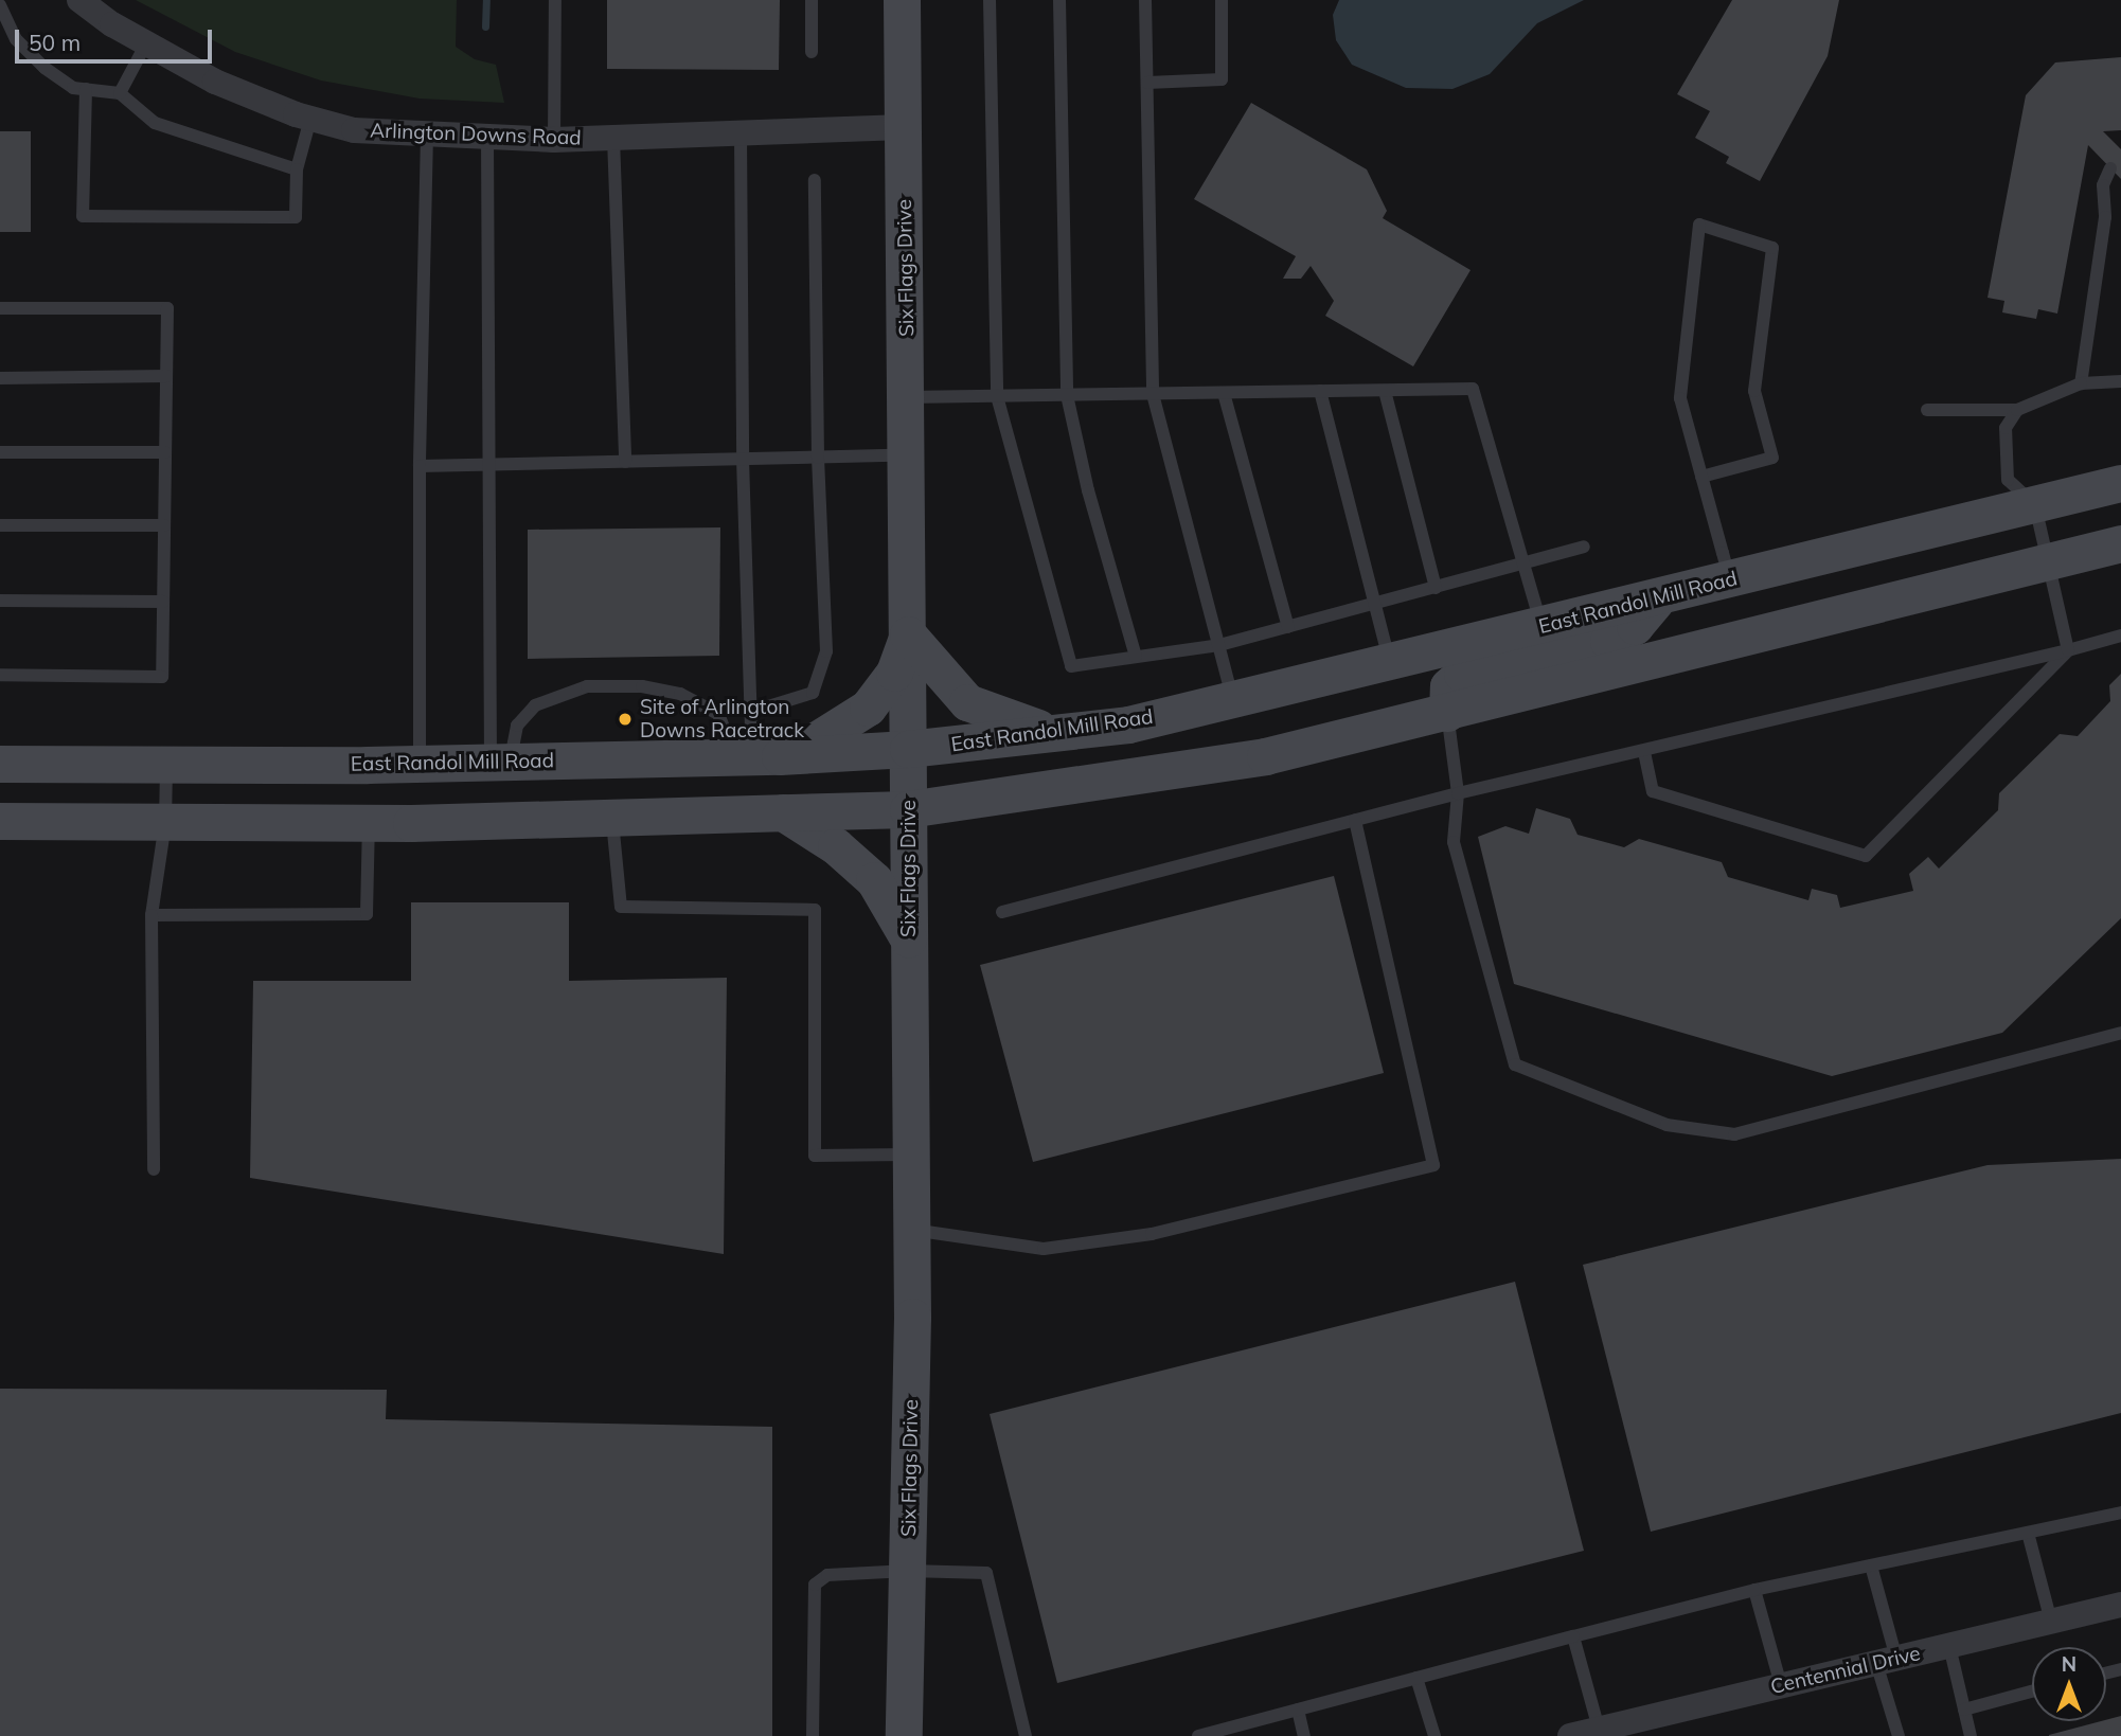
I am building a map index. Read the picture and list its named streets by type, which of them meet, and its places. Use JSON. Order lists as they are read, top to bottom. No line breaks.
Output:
{"streets":{"main road":["Six Flags Drive","East Randol Mill Road"],"street":["Arlington Downs Road","Centennial Drive"]},"crossings":[["Arlington Downs Road","Six Flags Drive"],["Six Flags Drive","East Randol Mill Road"]],"places":["Site of Arlington Downs Racetrack"],"scale_bar":"50 m","north":"top"}
